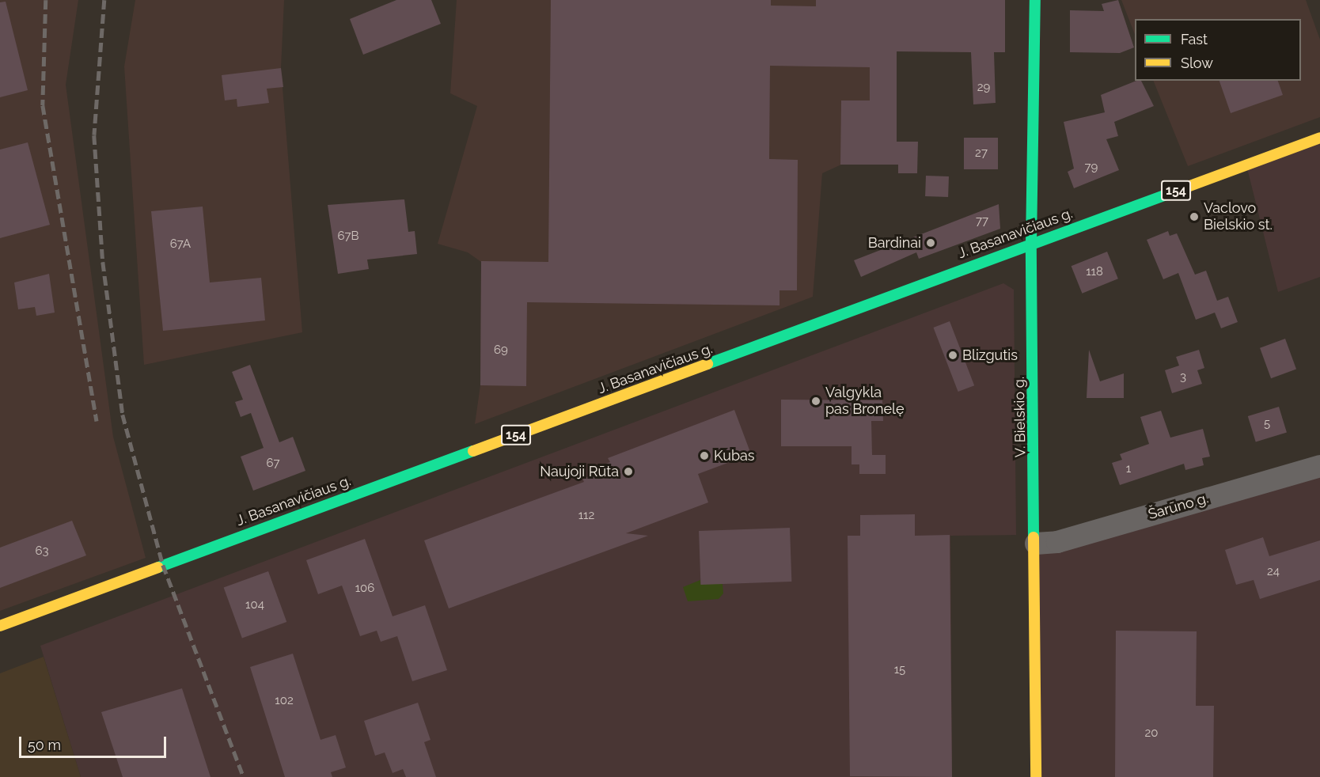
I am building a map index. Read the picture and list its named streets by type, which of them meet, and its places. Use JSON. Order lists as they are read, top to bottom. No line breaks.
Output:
{"streets":{"main road":["154","J. Basanavičiaus g.","V. Bielskio g."],"street":["Šarūno g."]},"crossings":[["J. Basanavičiaus g.","V. Bielskio g."],["V. Bielskio g.","Šarūno g."]],"places":["Vaclovo Bielskio st.","Bardinai","Blizgutis","Valgykla pas Bronelę","Kubas","Naujoji Rūta"],"house_numbers":["29","27","79","77","67B","67A","118","69","3","5","67","1","112","63","24","106","104","15","102","20"],"legend":["Fast","Slow"],"scale_bar":"50 m"}
